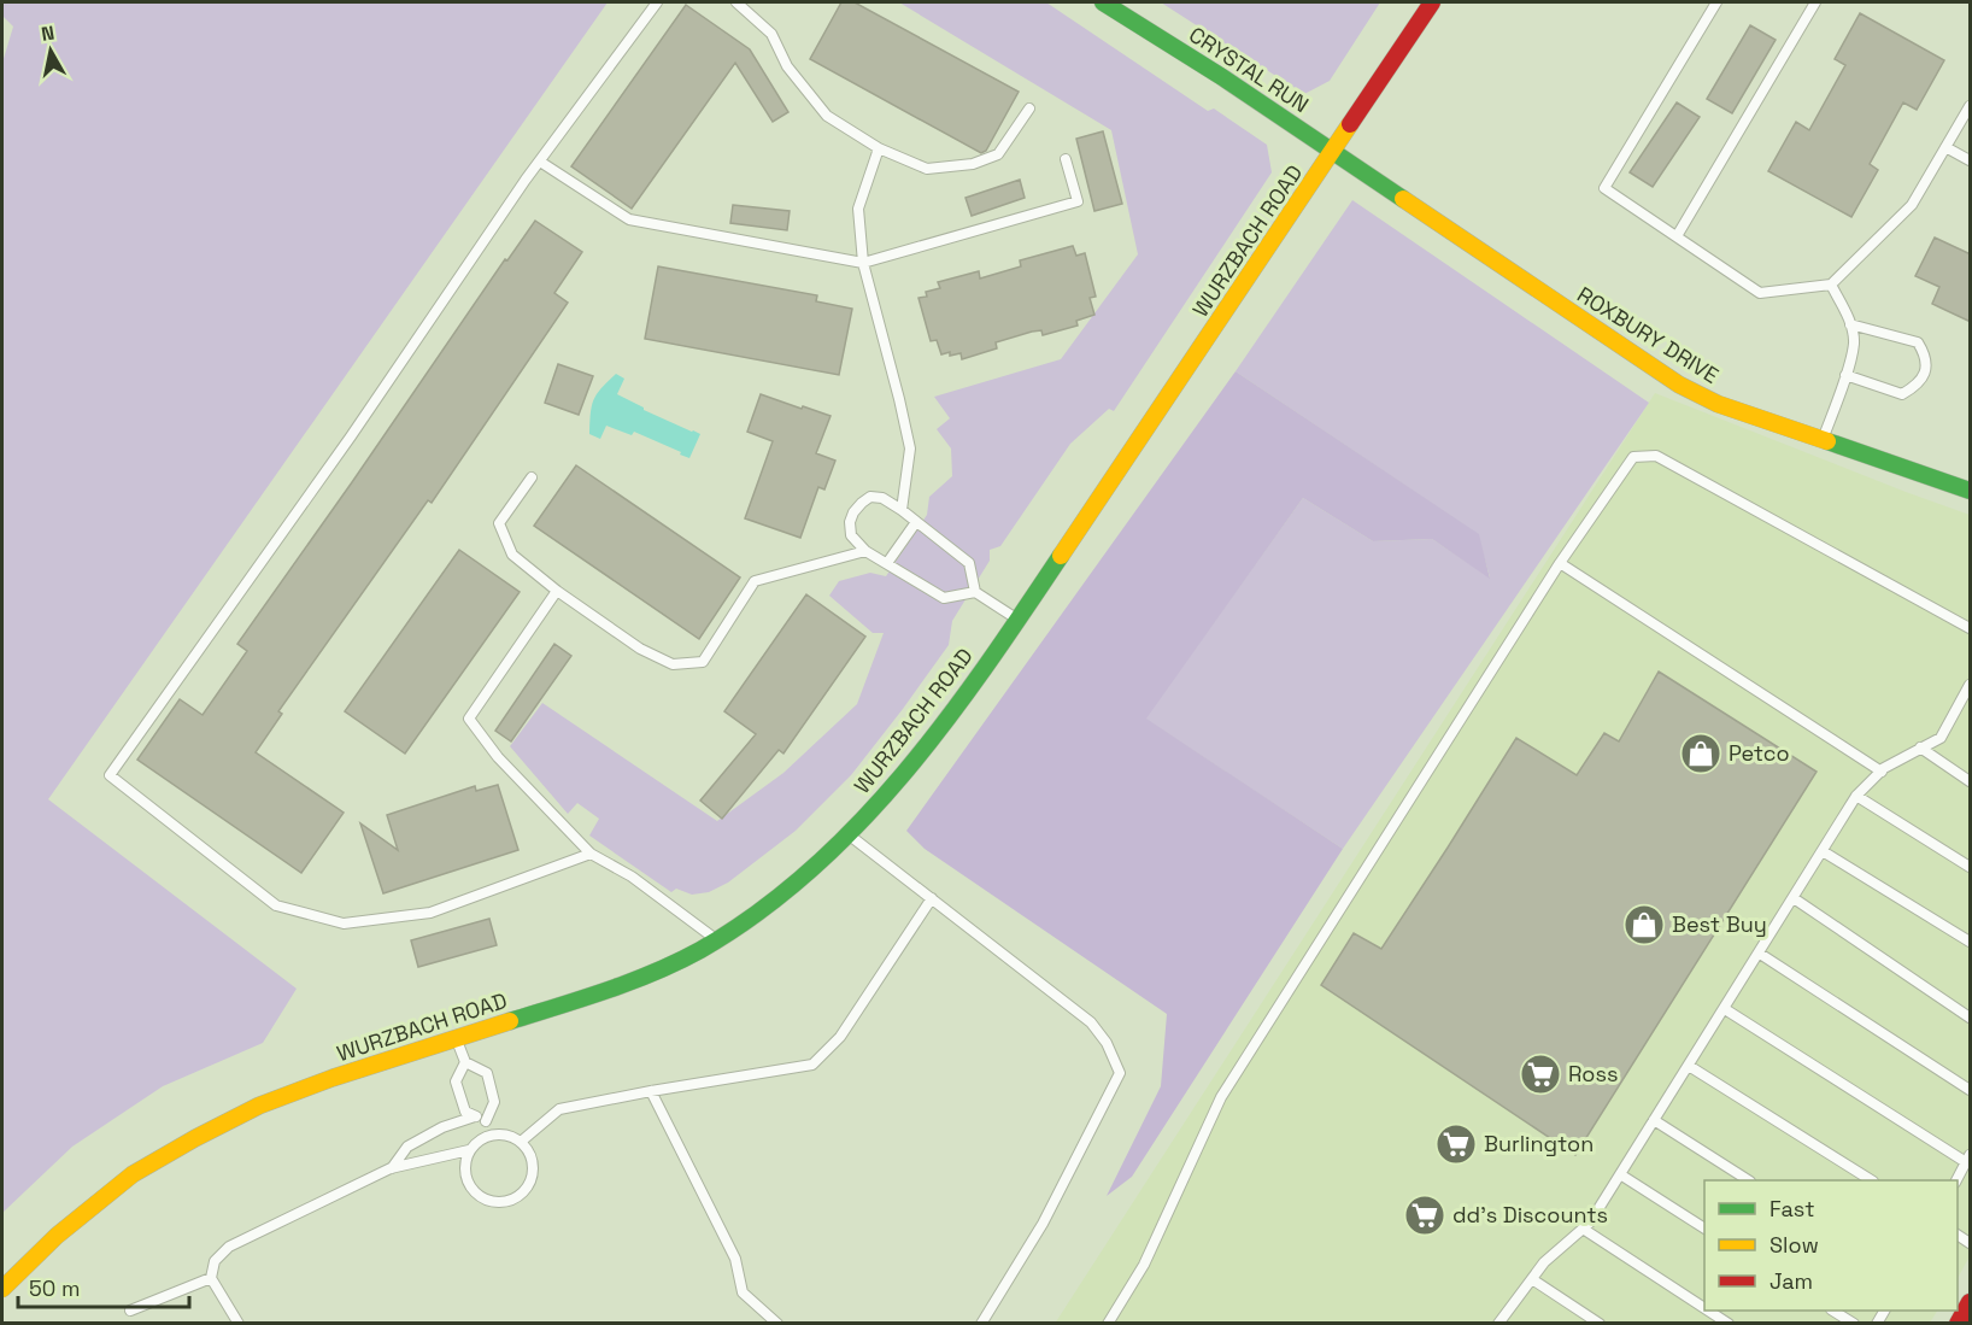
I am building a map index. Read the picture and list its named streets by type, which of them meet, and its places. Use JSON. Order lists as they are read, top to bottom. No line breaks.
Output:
{"streets":{"main road":["CRYSTAL RUN","WURZBACH ROAD","ROXBURY DRIVE"]},"crossings":[["CRYSTAL RUN","WURZBACH ROAD"],["CRYSTAL RUN","ROXBURY DRIVE"],["WURZBACH ROAD","ROXBURY DRIVE"]],"places":{"shop":["Petco","Best Buy"],"supermarket":["Ross","Burlington","dd's Discounts"]},"legend":["Fast","Slow","Jam"],"scale_bar":"50 m","north":"top"}
